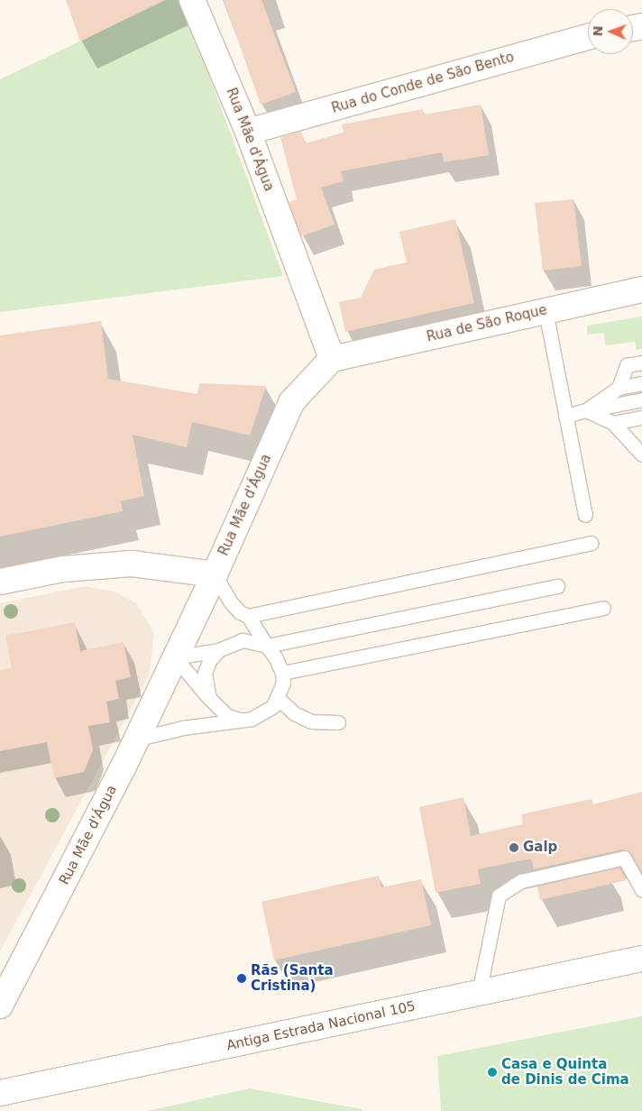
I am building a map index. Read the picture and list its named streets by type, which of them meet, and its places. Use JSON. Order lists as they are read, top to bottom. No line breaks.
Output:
{"streets":{"street":["Rua do Conde de São Bento","Rua Mãe d'Água","Rua de São Roque","Antiga Estrada Nacional 105"]},"crossings":[["Rua do Conde de São Bento","Rua Mãe d'Água"],["Rua Mãe d'Água","Rua de São Roque"]],"places":["Galp","Rãs (Santa Cristina)","Casa e Quinta de Dinis de Cima"],"north":"left"}
